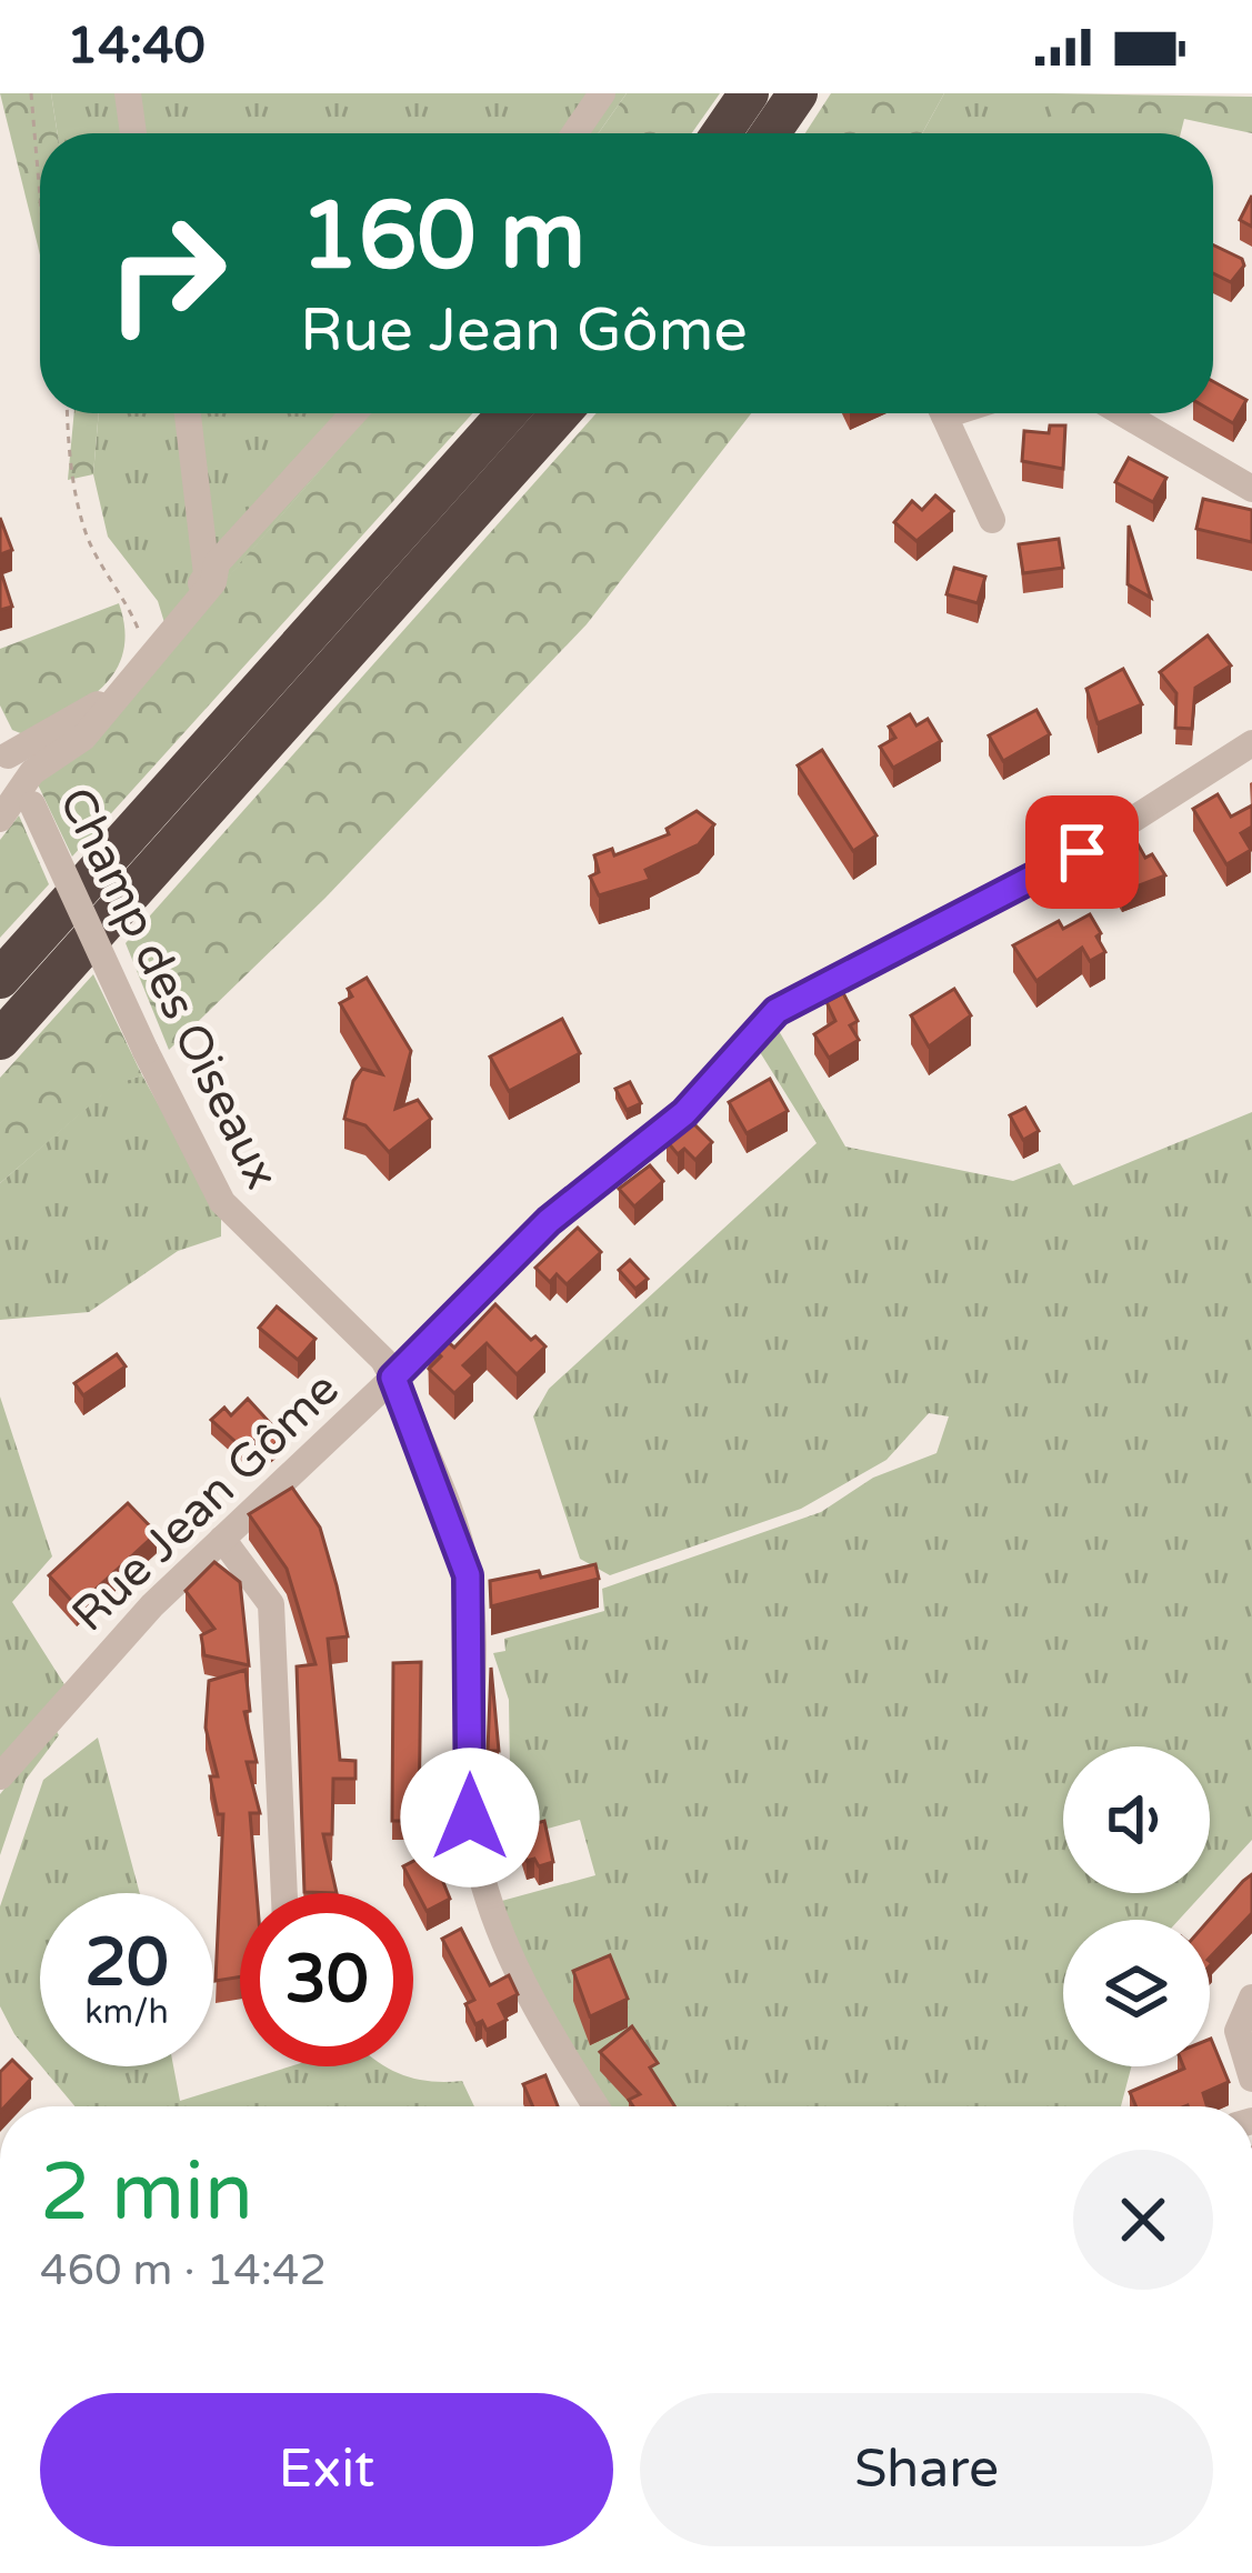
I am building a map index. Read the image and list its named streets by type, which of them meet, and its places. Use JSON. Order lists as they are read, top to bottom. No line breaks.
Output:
{"streets":{"street":["Champ des Oiseaux","Rue Jean Gôme"]},"crossings":[["Champ des Oiseaux","Rue Jean Gôme"]],"page":{"status":"14:40","turn":["160 m","Rue Jean Gôme"],"speed":"20 km/h","limit":"30","heading":["2 min","460 m · 14:42"],"buttons":["Exit","Share"]}}
